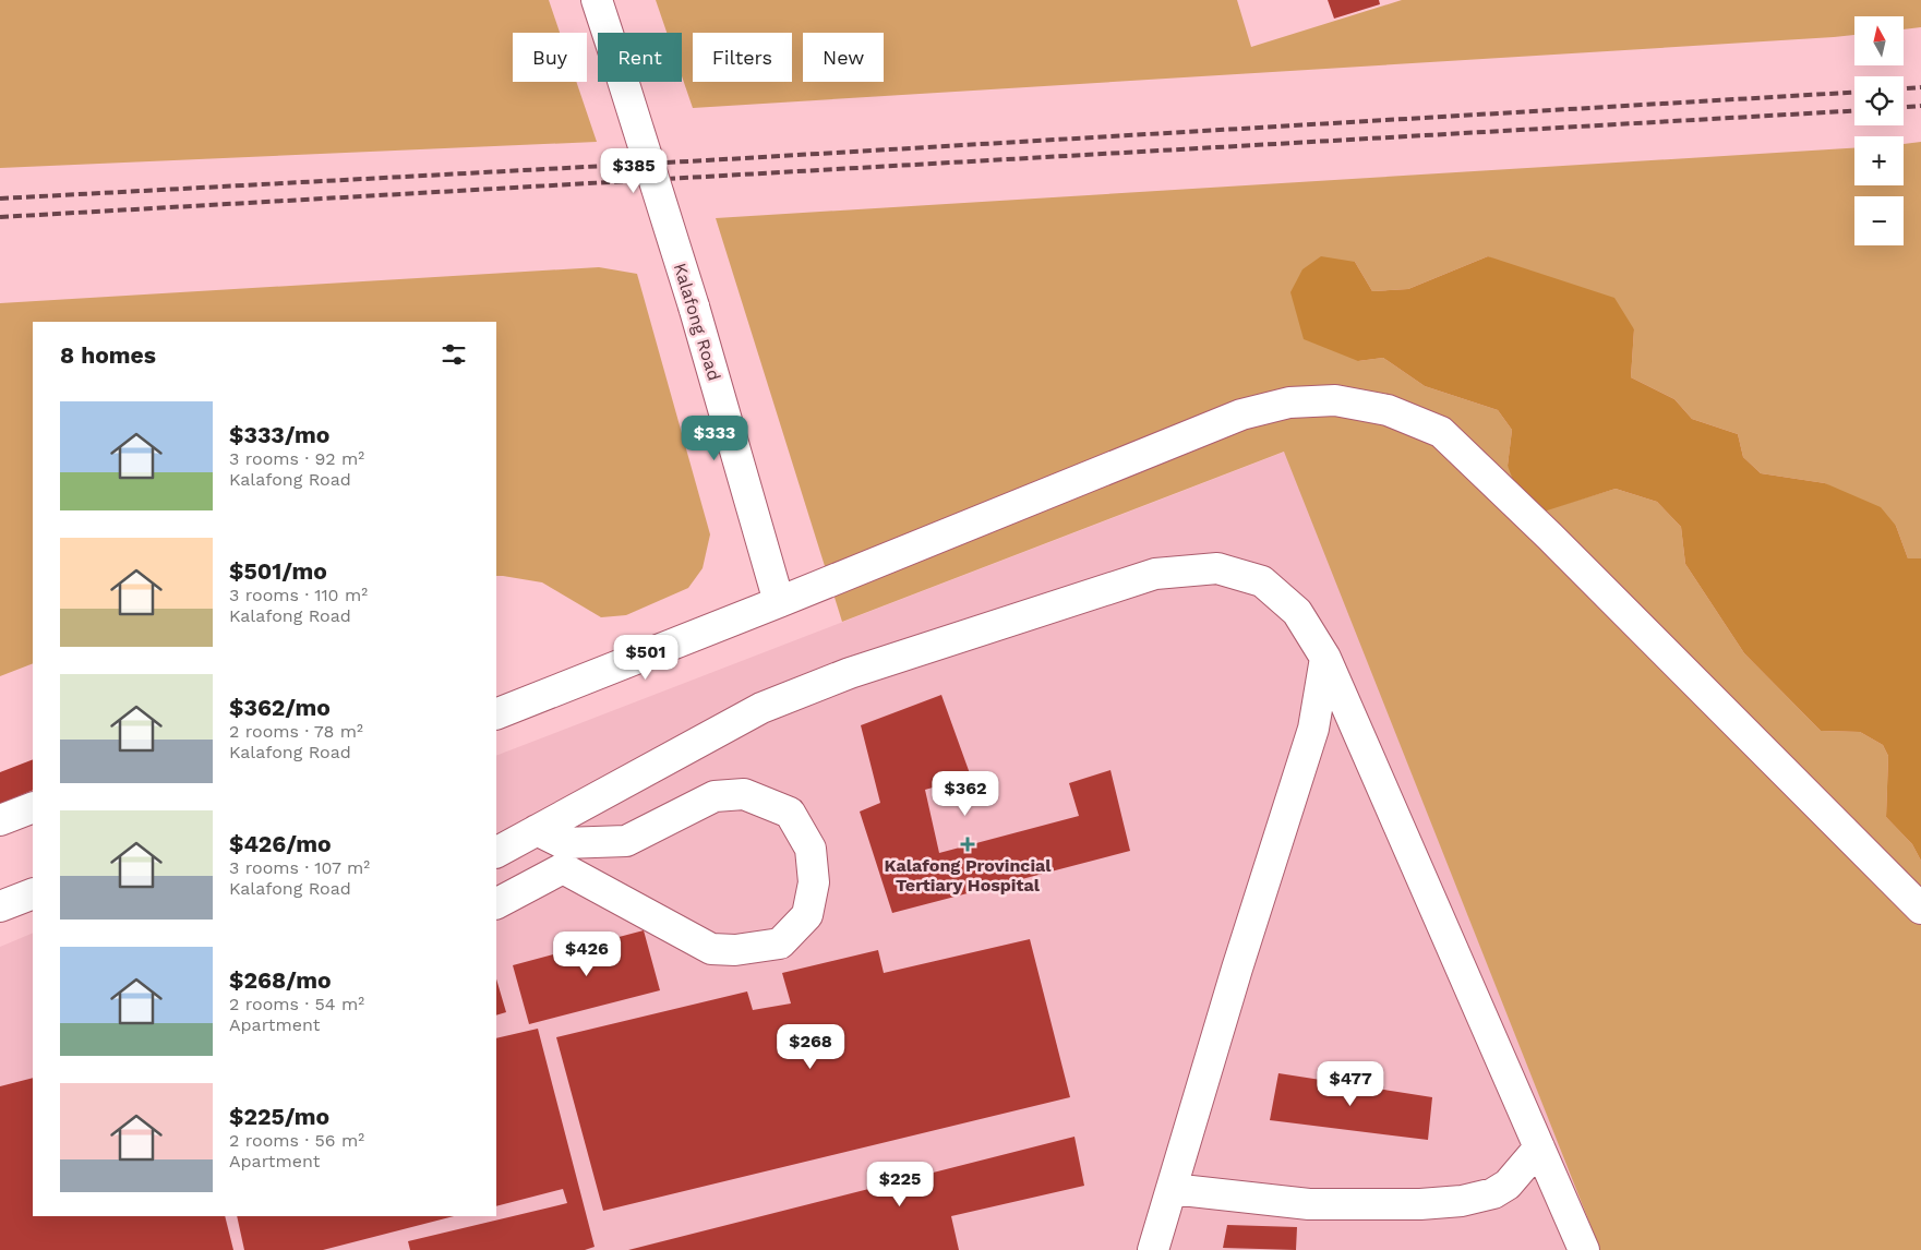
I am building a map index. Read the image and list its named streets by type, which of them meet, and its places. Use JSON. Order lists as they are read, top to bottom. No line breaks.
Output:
{"streets":{"street":["Kalafong Road"]},"places":{"health":["Kalafong Provincial Tertiary Hospital"]},"north":"top","page":{"map_buttons":["+","−"],"chip":["Buy","Rent","Filters","New"],"price":["$385","$333","$501","$362","$426","$268","$477","$225"],"heading":"8 homes","list":[{"name":"$333/mo","note":"3 rooms · 92 m² · Kalafong Road"},{"name":"$501/mo","note":"3 rooms · 110 m² · Kalafong Road"},{"name":"$362/mo","note":"2 rooms · 78 m² · Kalafong Road"},{"name":"$426/mo","note":"3 rooms · 107 m² · Kalafong Road"},{"name":"$268/mo","note":"2 rooms · 54 m² · Apartment"},{"name":"$225/mo","note":"2 rooms · 56 m² · Apartment"}]}}
